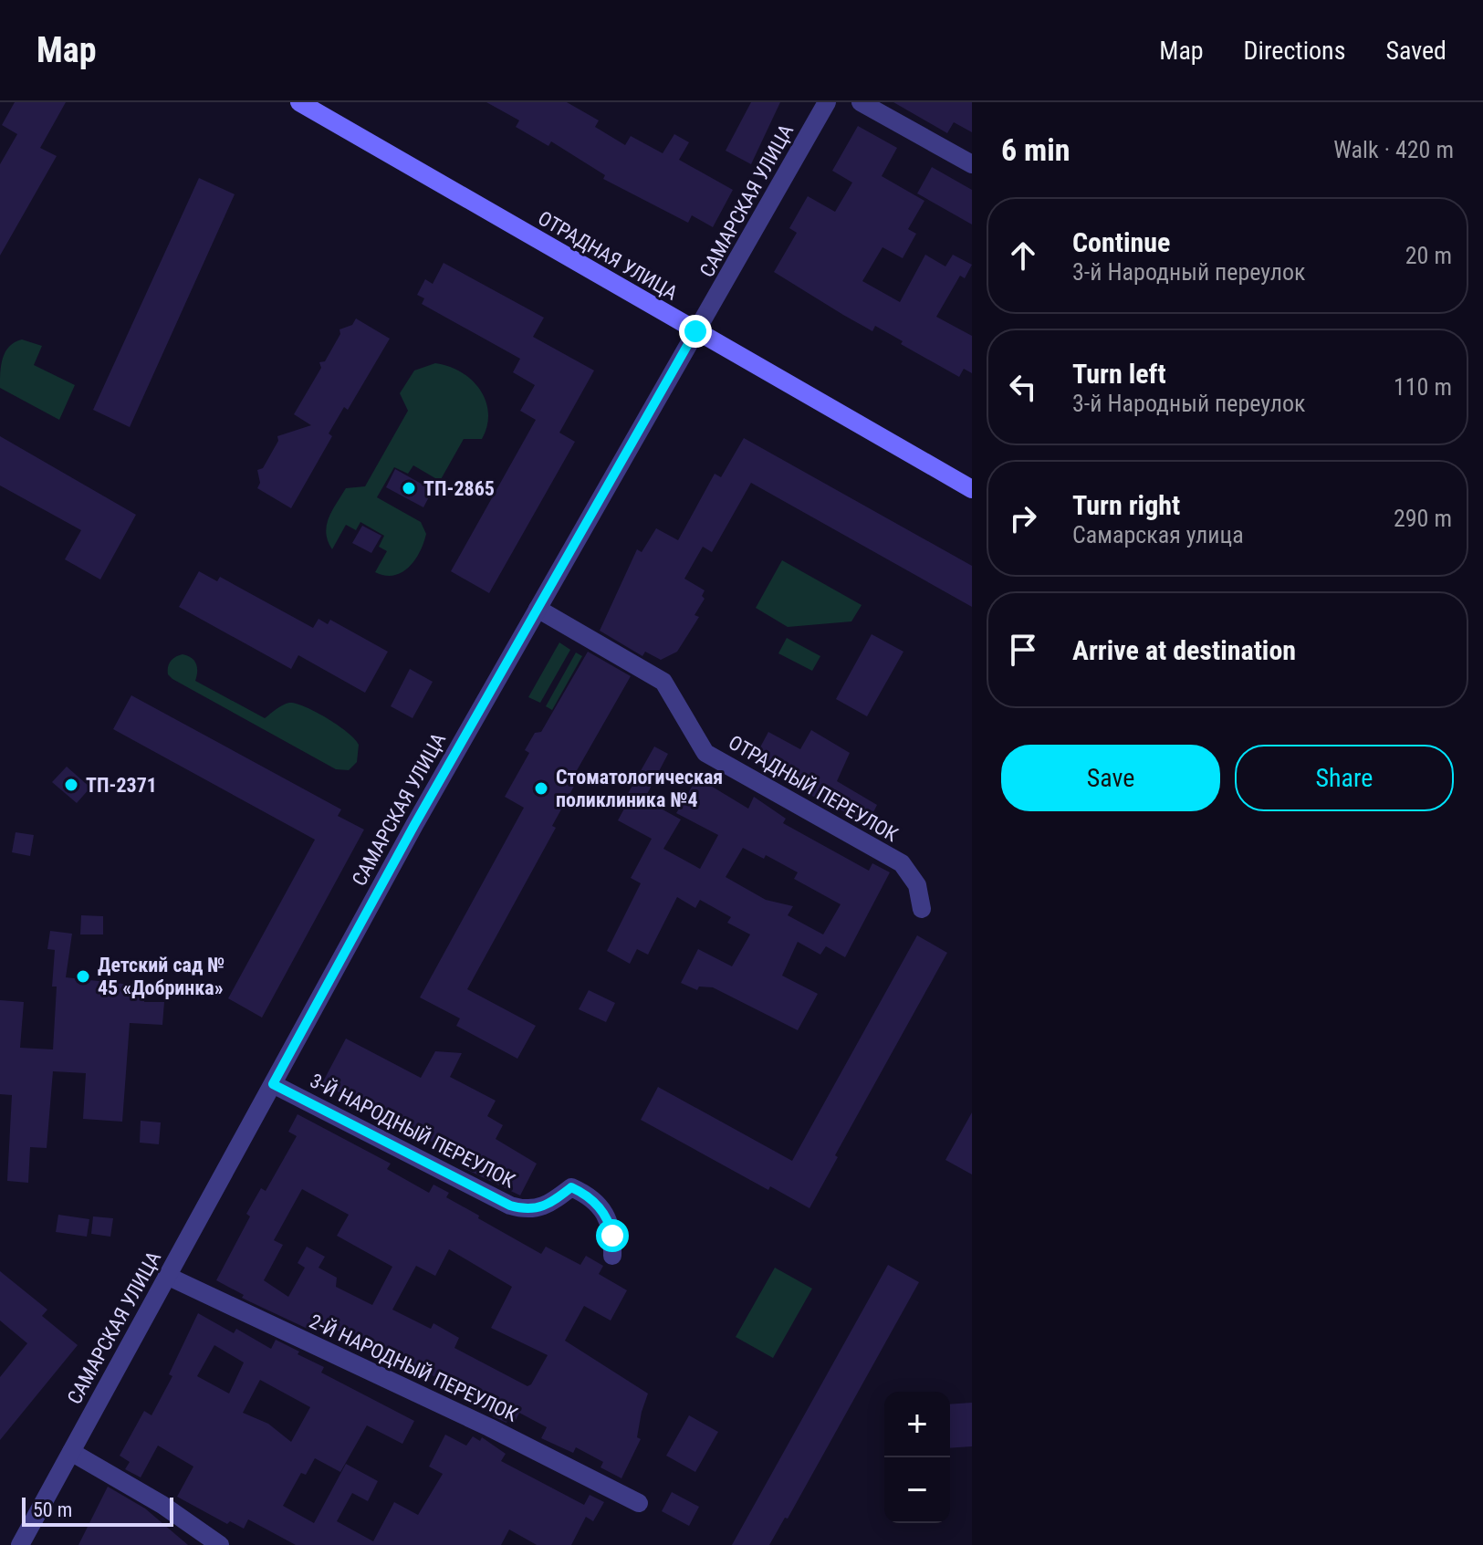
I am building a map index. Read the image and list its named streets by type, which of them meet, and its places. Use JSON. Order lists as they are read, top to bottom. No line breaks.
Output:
{"streets":{"street":["САМАРСКАЯ УЛИЦА","ОТРАДНАЯ УЛИЦА","ОТРАДНЫЙ ПЕРЕУЛОК","3-Й НАРОДНЫЙ ПЕРЕУЛОК","2-Й НАРОДНЫЙ ПЕРЕУЛОК"]},"crossings":[["САМАРСКАЯ УЛИЦА","ОТРАДНАЯ УЛИЦА"],["САМАРСКАЯ УЛИЦА","ОТРАДНЫЙ ПЕРЕУЛОК"],["САМАРСКАЯ УЛИЦА","3-Й НАРОДНЫЙ ПЕРЕУЛОК"],["САМАРСКАЯ УЛИЦА","2-Й НАРОДНЫЙ ПЕРЕУЛОК"]],"places":["ТП-2865","ТП-2371","Стоматологическая поликлиника №4","Детский сад № 45 «Добринка»"],"scale_bar":"50 m","page":{"header":"Map","nav":["Map","Directions","Saved"],"heading":["6 min","Walk · 420 m"],"list":[["Continue","3-й Народный переулок","20 m"],["Turn left","3-й Народный переулок","110 m"],["Turn right","Самарская улица","290 m"],"Arrive at destination"],"buttons":["Save","Share"],"map_buttons":["+","−"],"scale":"50 m"}}
